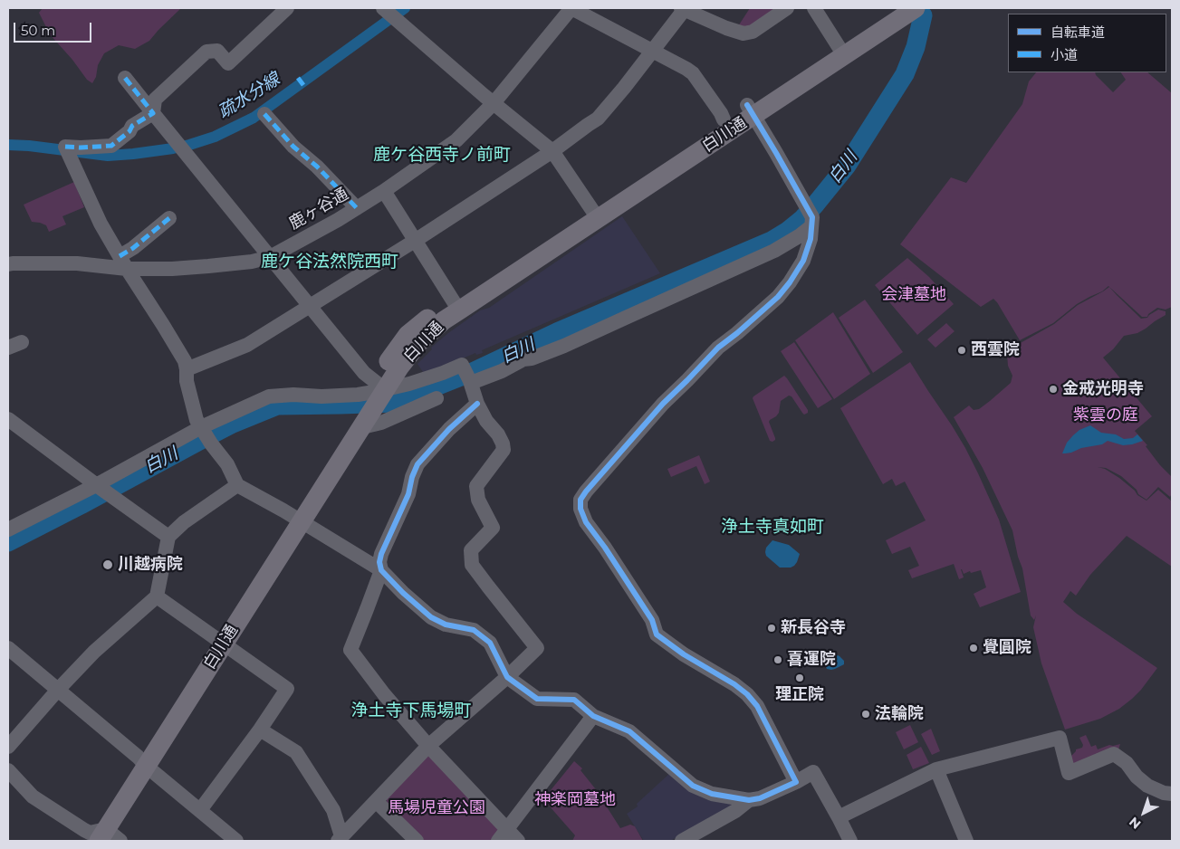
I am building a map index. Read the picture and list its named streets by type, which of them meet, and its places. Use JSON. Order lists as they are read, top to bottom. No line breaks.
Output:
{"streets":{"main road":["白川通"],"street":["鹿ヶ谷通"]},"districts":["鹿ケ谷西寺ノ前町","鹿ケ谷法然院西町","浄土寺真如町","浄土寺下馬場町"],"water":["疏水分線","白川"],"parks":["会津墓地","紫雲の庭","神楽岡墓地","馬場児童公園"],"places":["西雲院","金戒光明寺","川越病院","新長谷寺","覺圓院","喜運院","理正院","法輪院"],"legend":["自転車道","小道"],"scale_bar":"50 m","north":"bottom left"}
